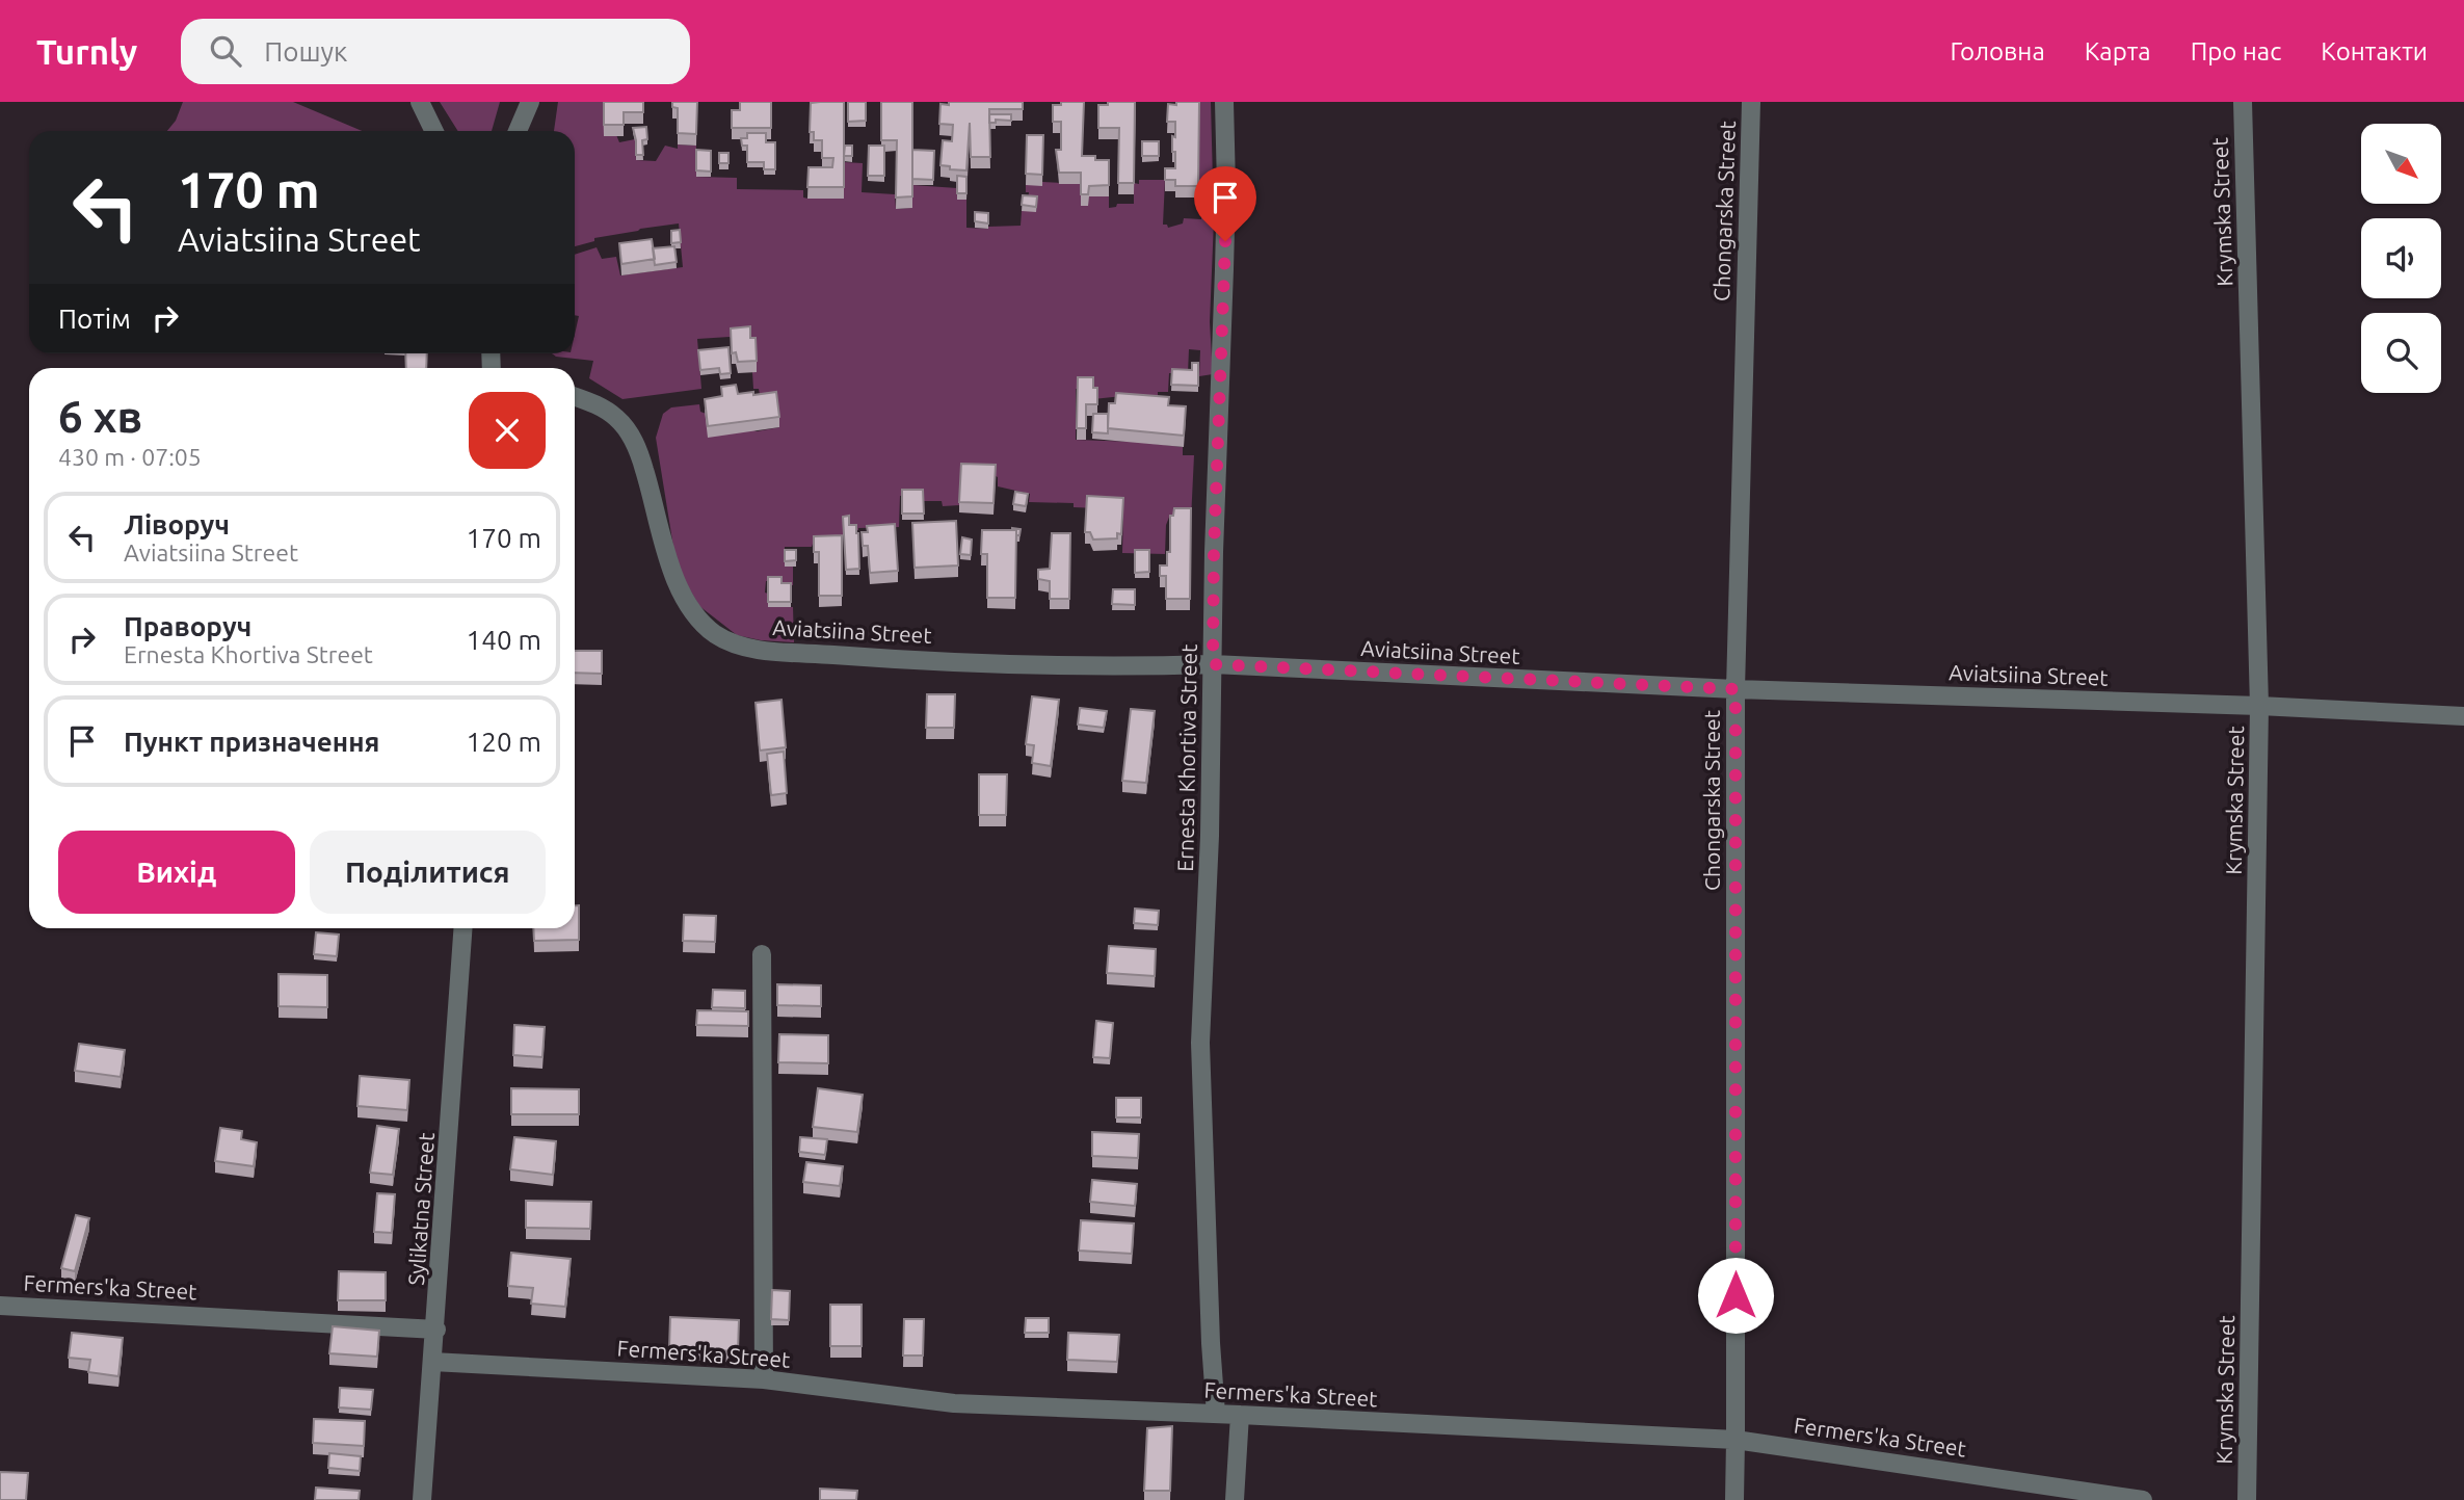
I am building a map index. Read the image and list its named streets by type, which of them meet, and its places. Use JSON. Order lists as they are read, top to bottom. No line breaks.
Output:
{"streets":{"street":["Chongarska Street","Krymska Street","Aviatsiina Street","Ernesta Khortiva Street","Sylikatna Street","Fermers'ka Street"]},"crossings":[["Chongarska Street","Aviatsiina Street"],["Chongarska Street","Fermers'ka Street"],["Krymska Street","Aviatsiina Street"],["Aviatsiina Street","Ernesta Khortiva Street"],["Ernesta Khortiva Street","Fermers'ka Street"],["Sylikatna Street","Fermers'ka Street"]],"north":"bottom right","page":{"header":"Turnly","search":"Пошук","nav":["Головна","Карта","Про нас","Контакти"],"turn":["170 m","Aviatsiina Street"],"then":"Потім","heading":["6 хв","430 m · 07:05"],"list":[{"name":"Ліворуч","note":"Aviatsiina Street","value":"170 m"},{"name":"Праворуч","note":"Ernesta Khortiva Street","value":"140 m"},{"name":"Пункт призначення","value":"120 m"}],"buttons":["Вихід","Поділитися"]}}
